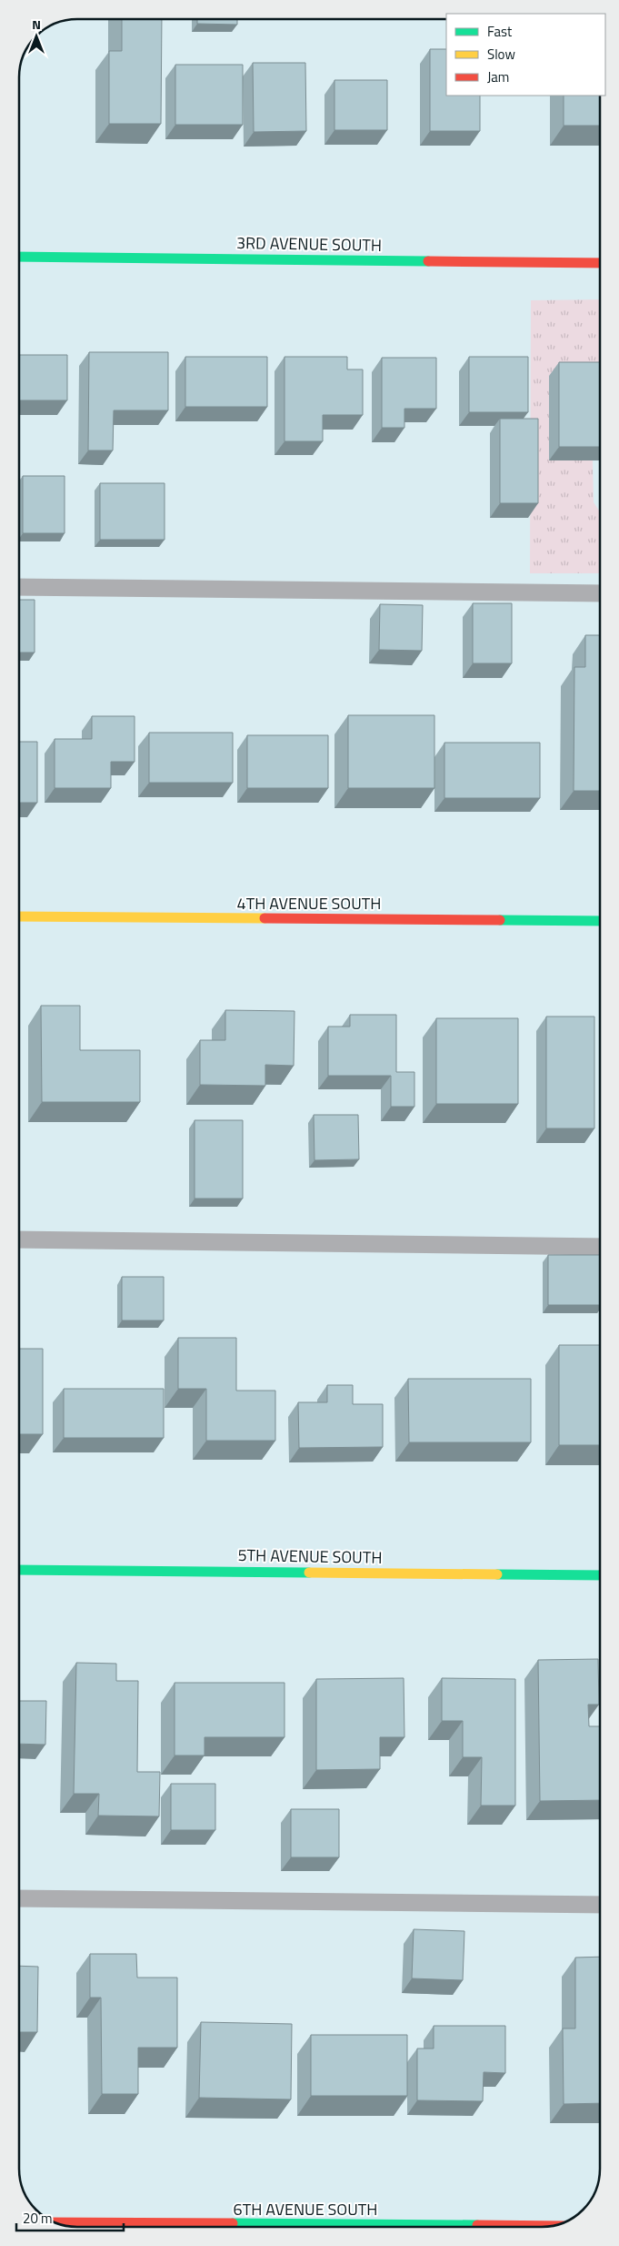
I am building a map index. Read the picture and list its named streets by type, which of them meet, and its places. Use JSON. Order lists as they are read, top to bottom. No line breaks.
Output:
{"streets":{"street":["3RD AVENUE SOUTH","4TH AVENUE SOUTH","5TH AVENUE SOUTH","6TH AVENUE SOUTH"]},"legend":["Fast","Slow","Jam"],"scale_bar":"20 m","north":"top"}
